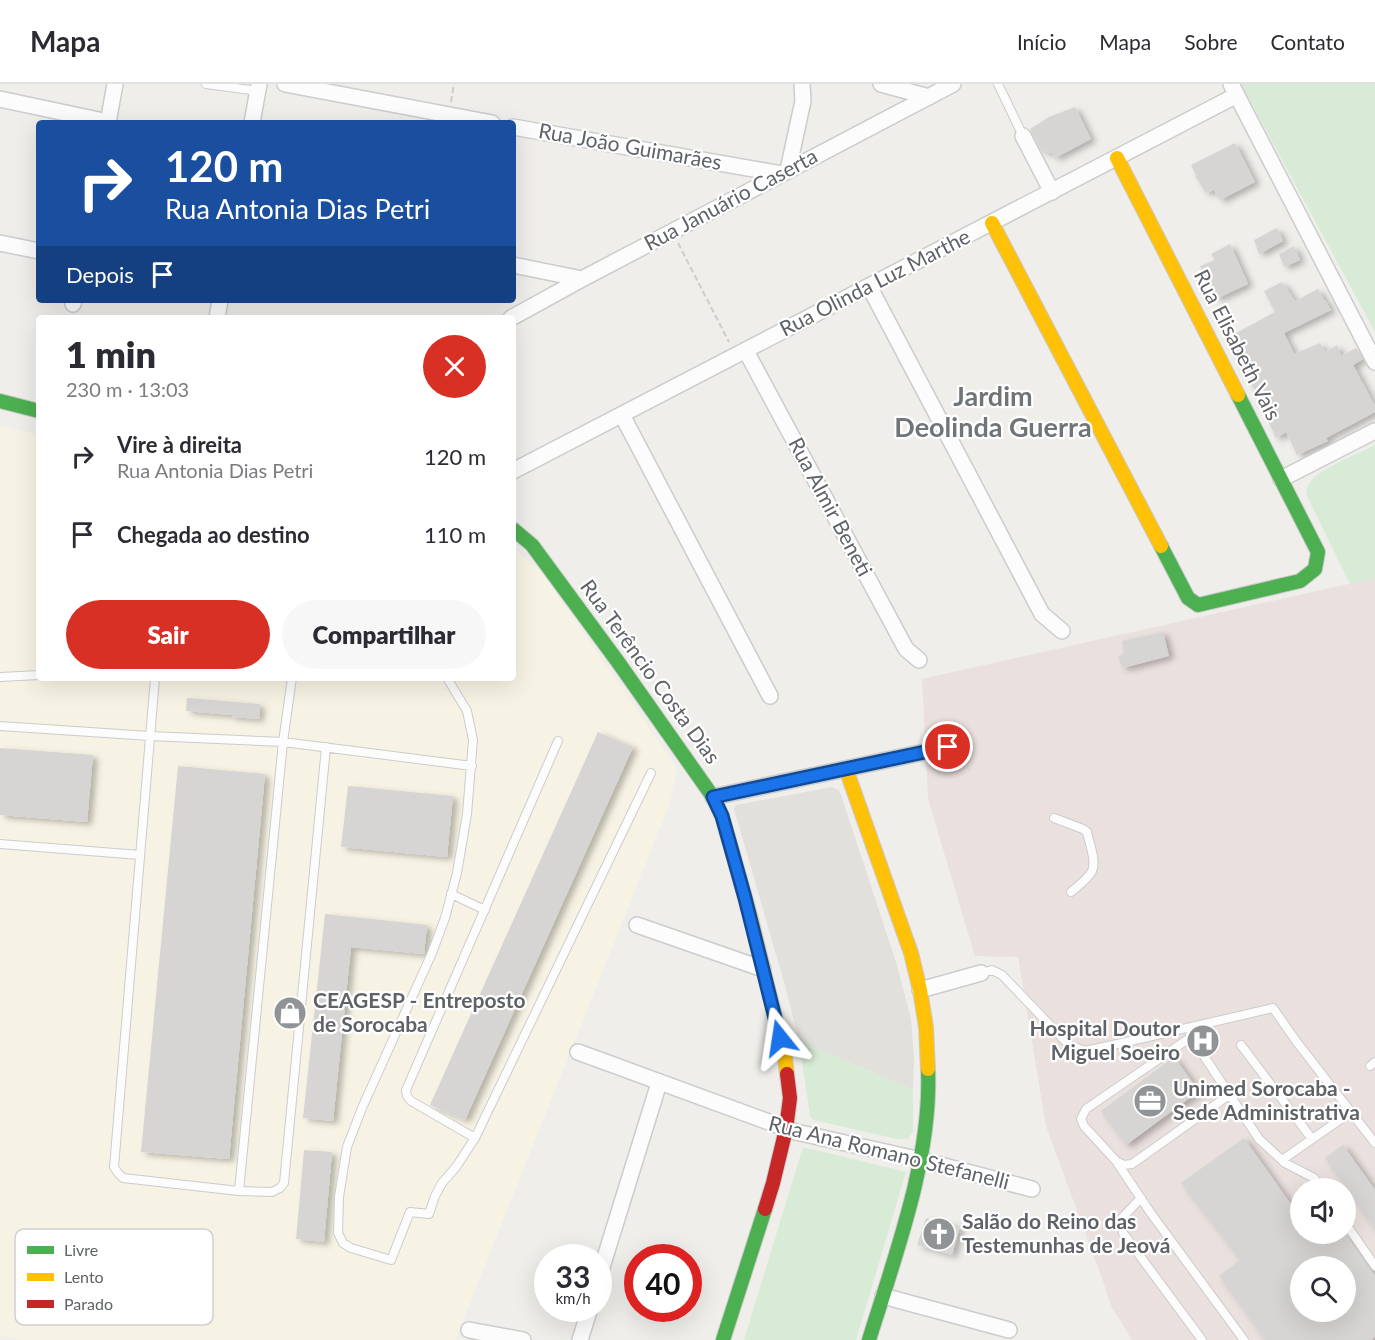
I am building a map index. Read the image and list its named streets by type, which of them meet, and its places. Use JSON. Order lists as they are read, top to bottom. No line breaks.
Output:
{"streets":{"street":["Rua João Guimarães","Rua Januário Caserta","Rua Olinda Luz Marthe","Rua Elisabeth Vais","Rua Almir Beneti","Rua Terêncio Costa Dias","Rua Ana Romano Stefanelli"]},"crossings":[["Rua João Guimarães","Rua Januário Caserta"],["Rua Olinda Luz Marthe","Rua Elisabeth Vais"],["Rua Olinda Luz Marthe","Rua Almir Beneti"],["Rua Terêncio Costa Dias","Rua Ana Romano Stefanelli"]],"districts":["Jardim Deolinda Guerra"],"places":{"shop":["CEAGESP - Entreposto de Sorocaba"],"hospital":["Hospital Doutor Miguel Soeiro"],"office":["Unimed Sorocaba - Sede Administrativa"],"church":["Salão do Reino das Testemunhas de Jeová"]},"legend":["Livre","Lento","Parado"],"page":{"header":"Mapa","nav":["Início","Mapa","Sobre","Contato"],"turn":["120 m","Rua Antonia Dias Petri"],"then":"Depois","heading":["1 min","230 m · 13:03"],"list":[{"name":"Vire à direita","note":"Rua Antonia Dias Petri","value":"120 m"},{"name":"Chegada ao destino","value":"110 m"}],"buttons":["Sair","Compartilhar"],"speed":"33 km/h","limit":"40"}}
